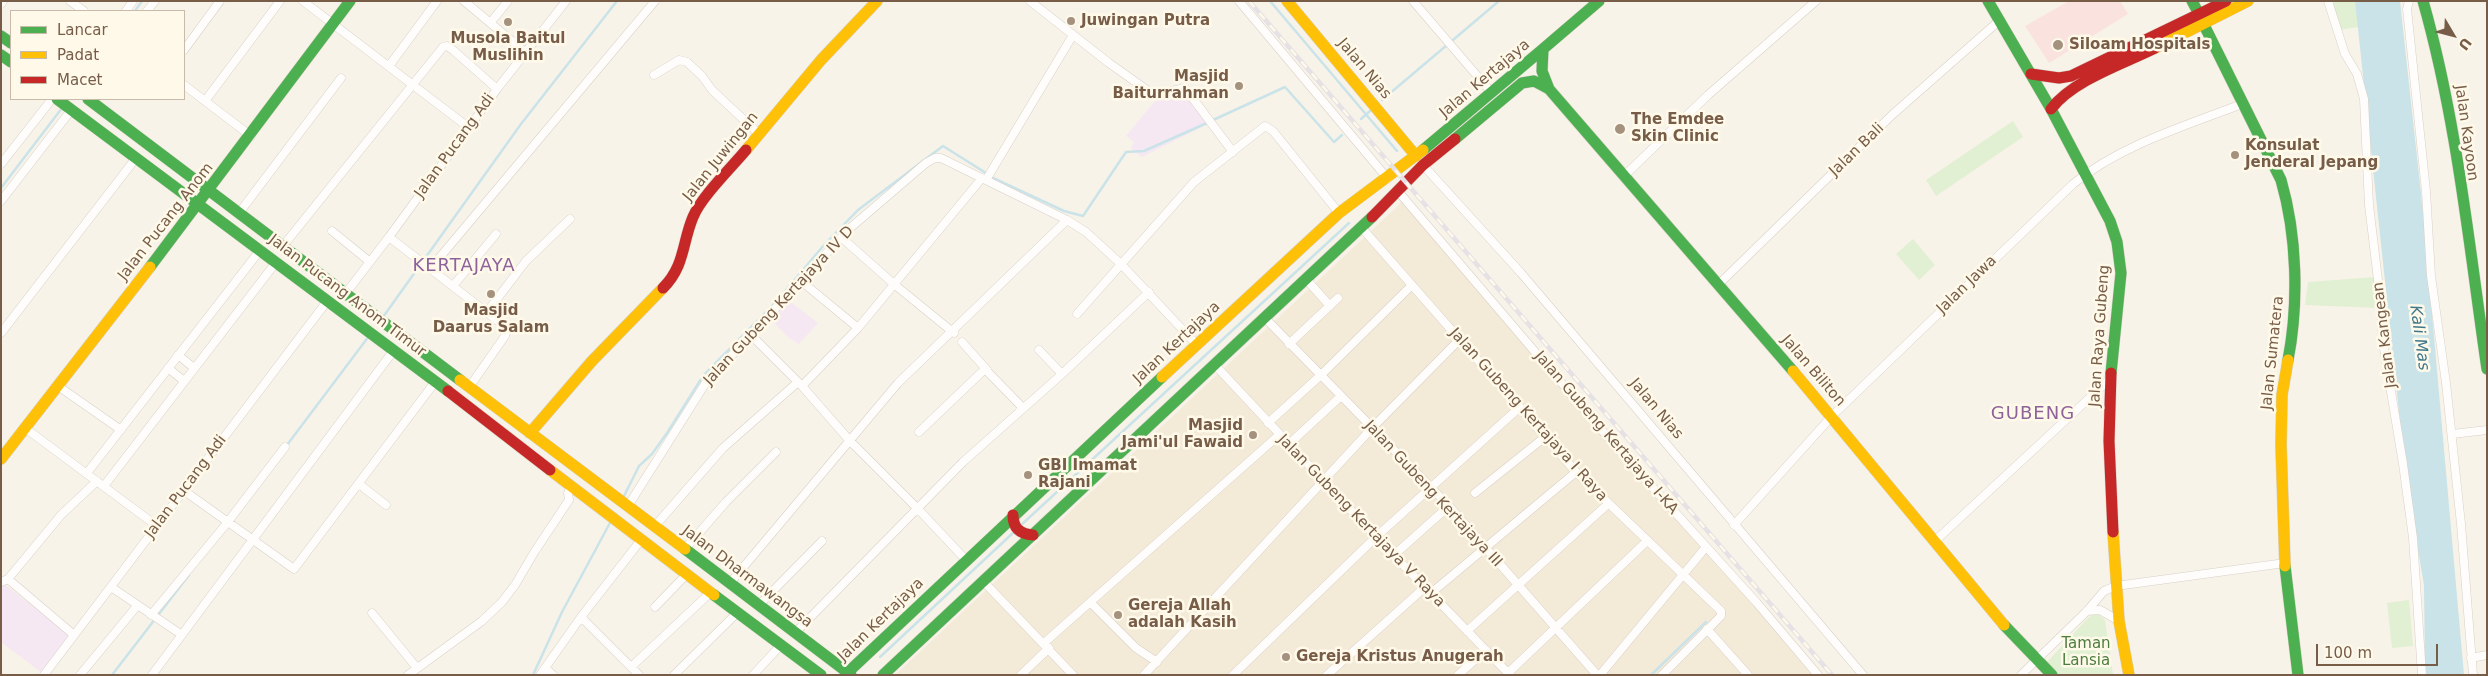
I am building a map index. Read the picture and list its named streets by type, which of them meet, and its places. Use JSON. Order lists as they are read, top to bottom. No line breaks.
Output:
{"streets":{"main road":["Jalan Nias","Jalan Kertajaya","Jalan Kayoon","Jalan Juwingan","Jalan Pucang Anom","Jalan Pucang Anom Timur","Jalan Raya Gubeng","Jalan Sumatera","Jalan Biliton","Jalan Dharmawangsa"],"street":["Jalan Pucang Adi","Jalan Bali","Jalan Jawa","Jalan Gubeng Kertajaya IV D","Jalan Kangean","Jalan Gubeng Kertajaya I Raya","Jalan Gubeng Kertajaya I-KA","Jalan Gubeng Kertajaya III","Jalan Gubeng Kertajaya V Raya"]},"crossings":[["Jalan Nias","Jalan Kertajaya"],["Jalan Nias","Jalan Jawa"],["Jalan Kertajaya","Jalan Biliton"],["Jalan Kertajaya","Jalan Gubeng Kertajaya I Raya"],["Jalan Kertajaya","Jalan Gubeng Kertajaya I-KA"],["Jalan Kertajaya","Jalan Gubeng Kertajaya III"],["Jalan Kertajaya","Jalan Gubeng Kertajaya V Raya"],["Jalan Kertajaya","Jalan Dharmawangsa"],["Jalan Pucang Adi","Jalan Pucang Anom Timur"],["Jalan Bali","Jalan Raya Gubeng"],["Jalan Bali","Jalan Biliton"],["Jalan Juwingan","Jalan Pucang Anom Timur"],["Jalan Pucang Anom","Jalan Pucang Anom Timur"],["Jalan Jawa","Jalan Raya Gubeng"],["Jalan Jawa","Jalan Sumatera"],["Jalan Jawa","Jalan Biliton"],["Jalan Pucang Anom Timur","Jalan Gubeng Kertajaya IV D"],["Jalan Pucang Anom Timur","Jalan Dharmawangsa"],["Jalan Gubeng Kertajaya IV D","Jalan Dharmawangsa"]],"districts":["KERTAJAYA","GUBENG"],"water":["Kali Mas"],"parks":["Taman Lansia"],"places":["Juwingan Putra","Musola Baitul Muslihin","Siloam Hospitals","Masjid Baiturrahman","The Emdee Skin Clinic","Konsulat Jenderal Jepang","Masjid Daarus Salam","Masjid Jami'ul Fawaid","GBI Imamat Rajani","Gereja Allah adalah Kasih","Gereja Kristus Anugerah"],"legend":["Lancar","Padat","Macet"],"scale_bar":"100 m","north":"bottom right"}
